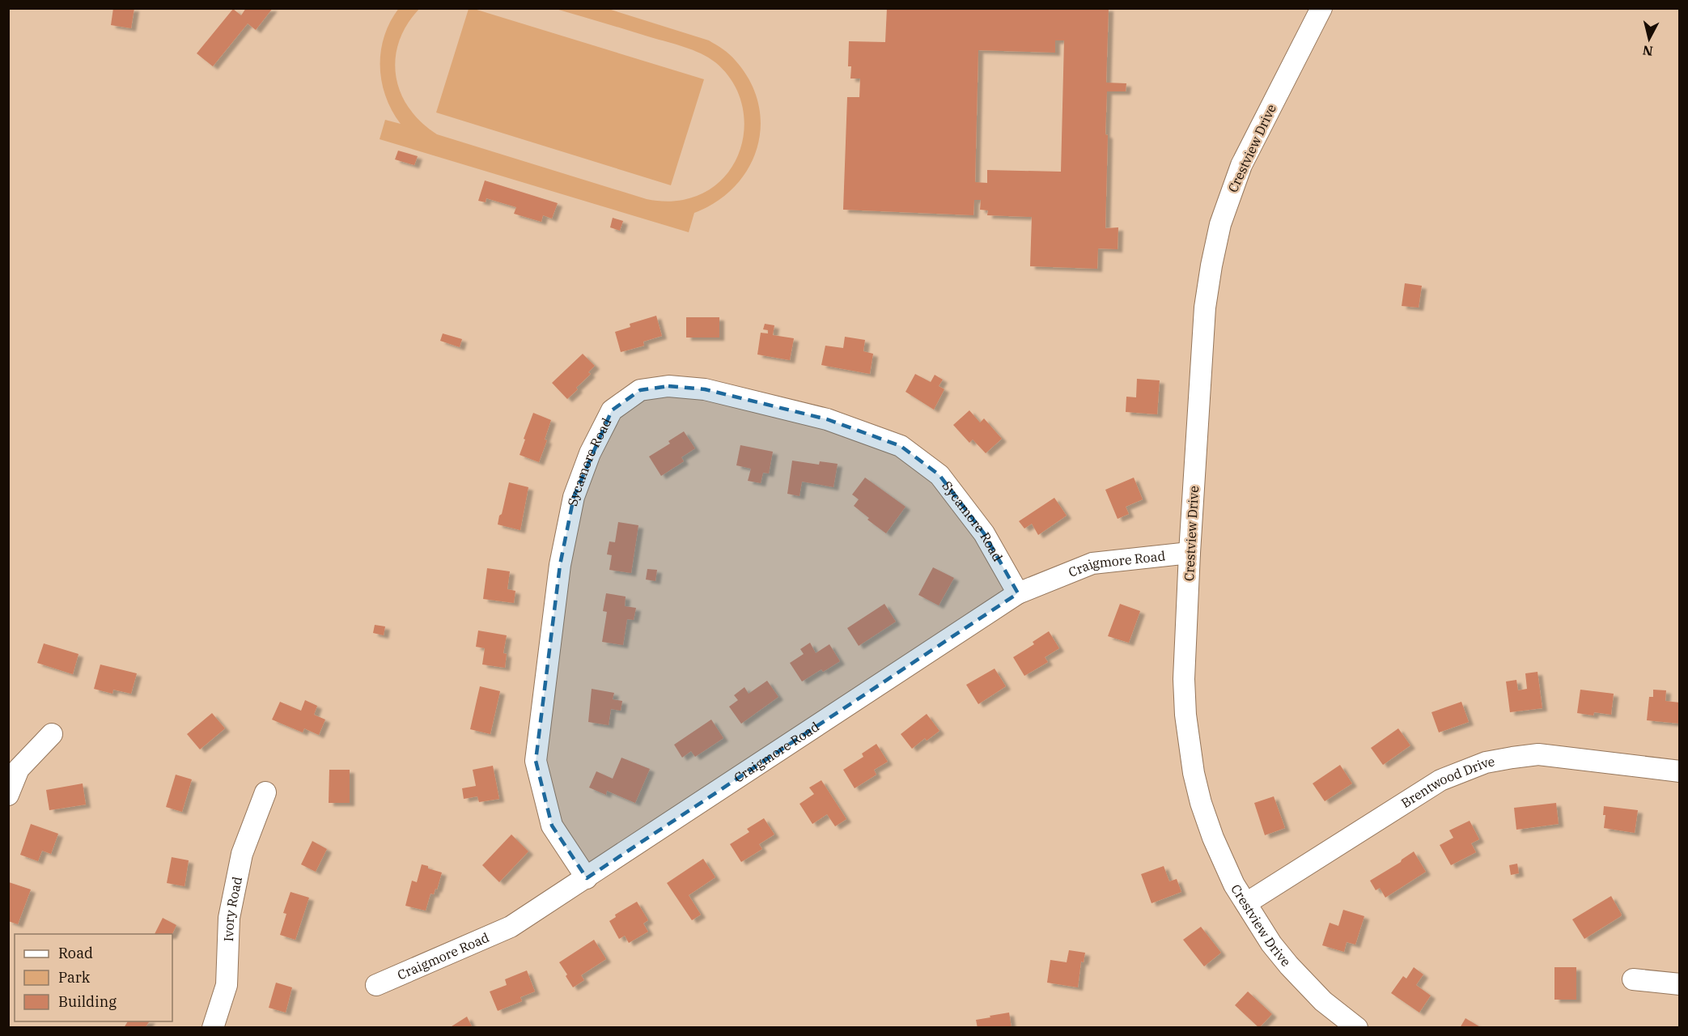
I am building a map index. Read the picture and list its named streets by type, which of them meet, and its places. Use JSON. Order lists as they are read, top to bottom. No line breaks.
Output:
{"streets":{"street":["Crestview Drive","Sycamore Road","Craigmore Road","Brentwood Drive","Ivory Road"]},"crossings":[["Crestview Drive","Craigmore Road"],["Crestview Drive","Brentwood Drive"],["Sycamore Road","Craigmore Road"]],"legend":["Road","Park","Building"],"north":"bottom"}
